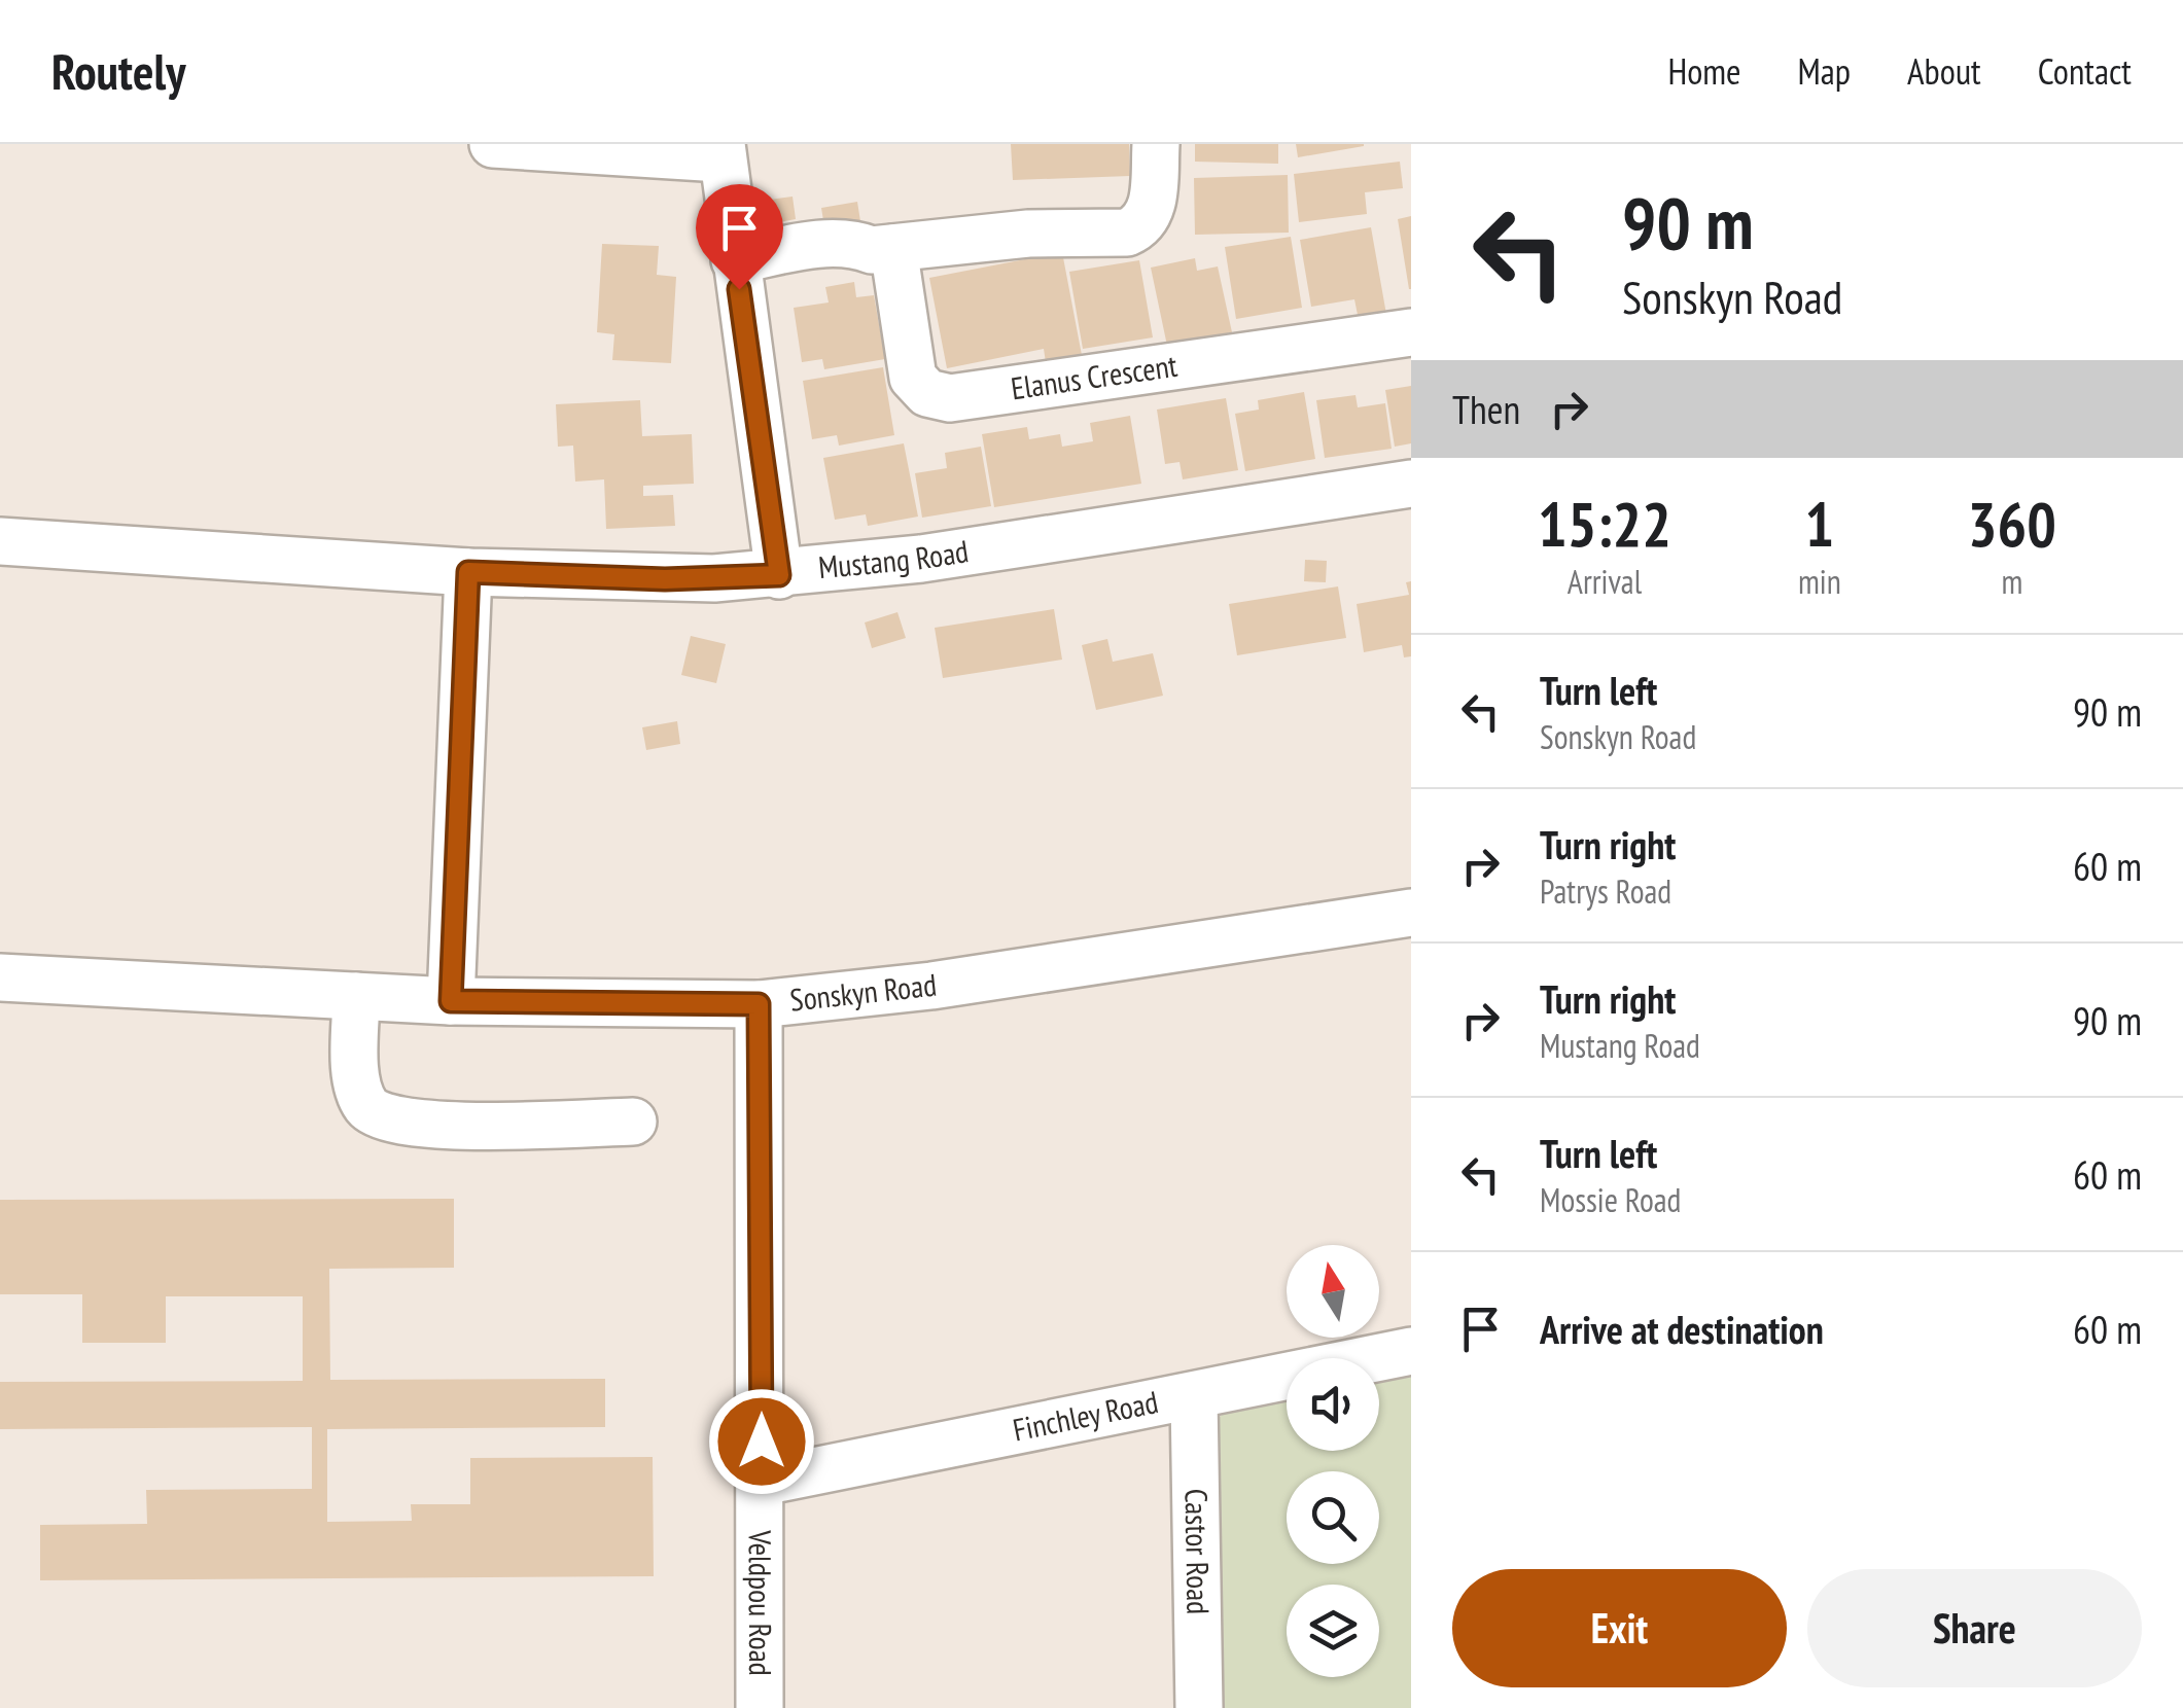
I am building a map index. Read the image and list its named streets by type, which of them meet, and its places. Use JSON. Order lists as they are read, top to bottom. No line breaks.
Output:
{"streets":{"street":["Elanus Crescent","Mustang Road","Sonskyn Road","Finchley Road","Castor Road","Veldpou Road"]},"crossings":[["Sonskyn Road","Veldpou Road"],["Finchley Road","Castor Road"],["Finchley Road","Veldpou Road"]],"north":"top","page":{"header":"Routely","nav":["Home","Map","About","Contact"],"turn":["90 m","Sonskyn Road"],"then":"Then","eta":["15:22","Arrival","1","min","360","m"],"list":[{"name":"Turn left","note":"Sonskyn Road","value":"90 m"},{"name":"Turn right","note":"Patrys Road","value":"60 m"},{"name":"Turn right","note":"Mustang Road","value":"90 m"},{"name":"Turn left","note":"Mossie Road","value":"60 m"},{"name":"Arrive at destination","value":"60 m"}],"buttons":["Exit","Share"]}}
